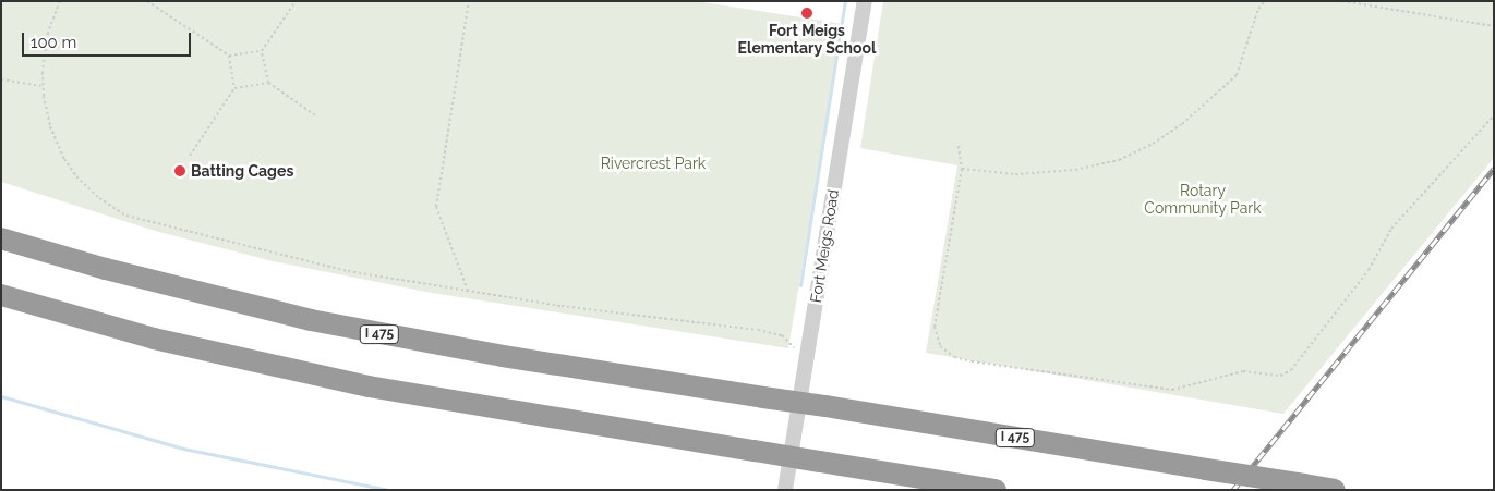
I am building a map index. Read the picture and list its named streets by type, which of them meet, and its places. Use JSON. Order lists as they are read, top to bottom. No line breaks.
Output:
{"streets":{"highway":["I 475"],"street":["Fort Meigs Road"]},"parks":["Rivercrest Park","Rotary Community Park"],"places":["Fort Meigs Elementary School","Batting Cages"],"scale_bar":"100 m"}
